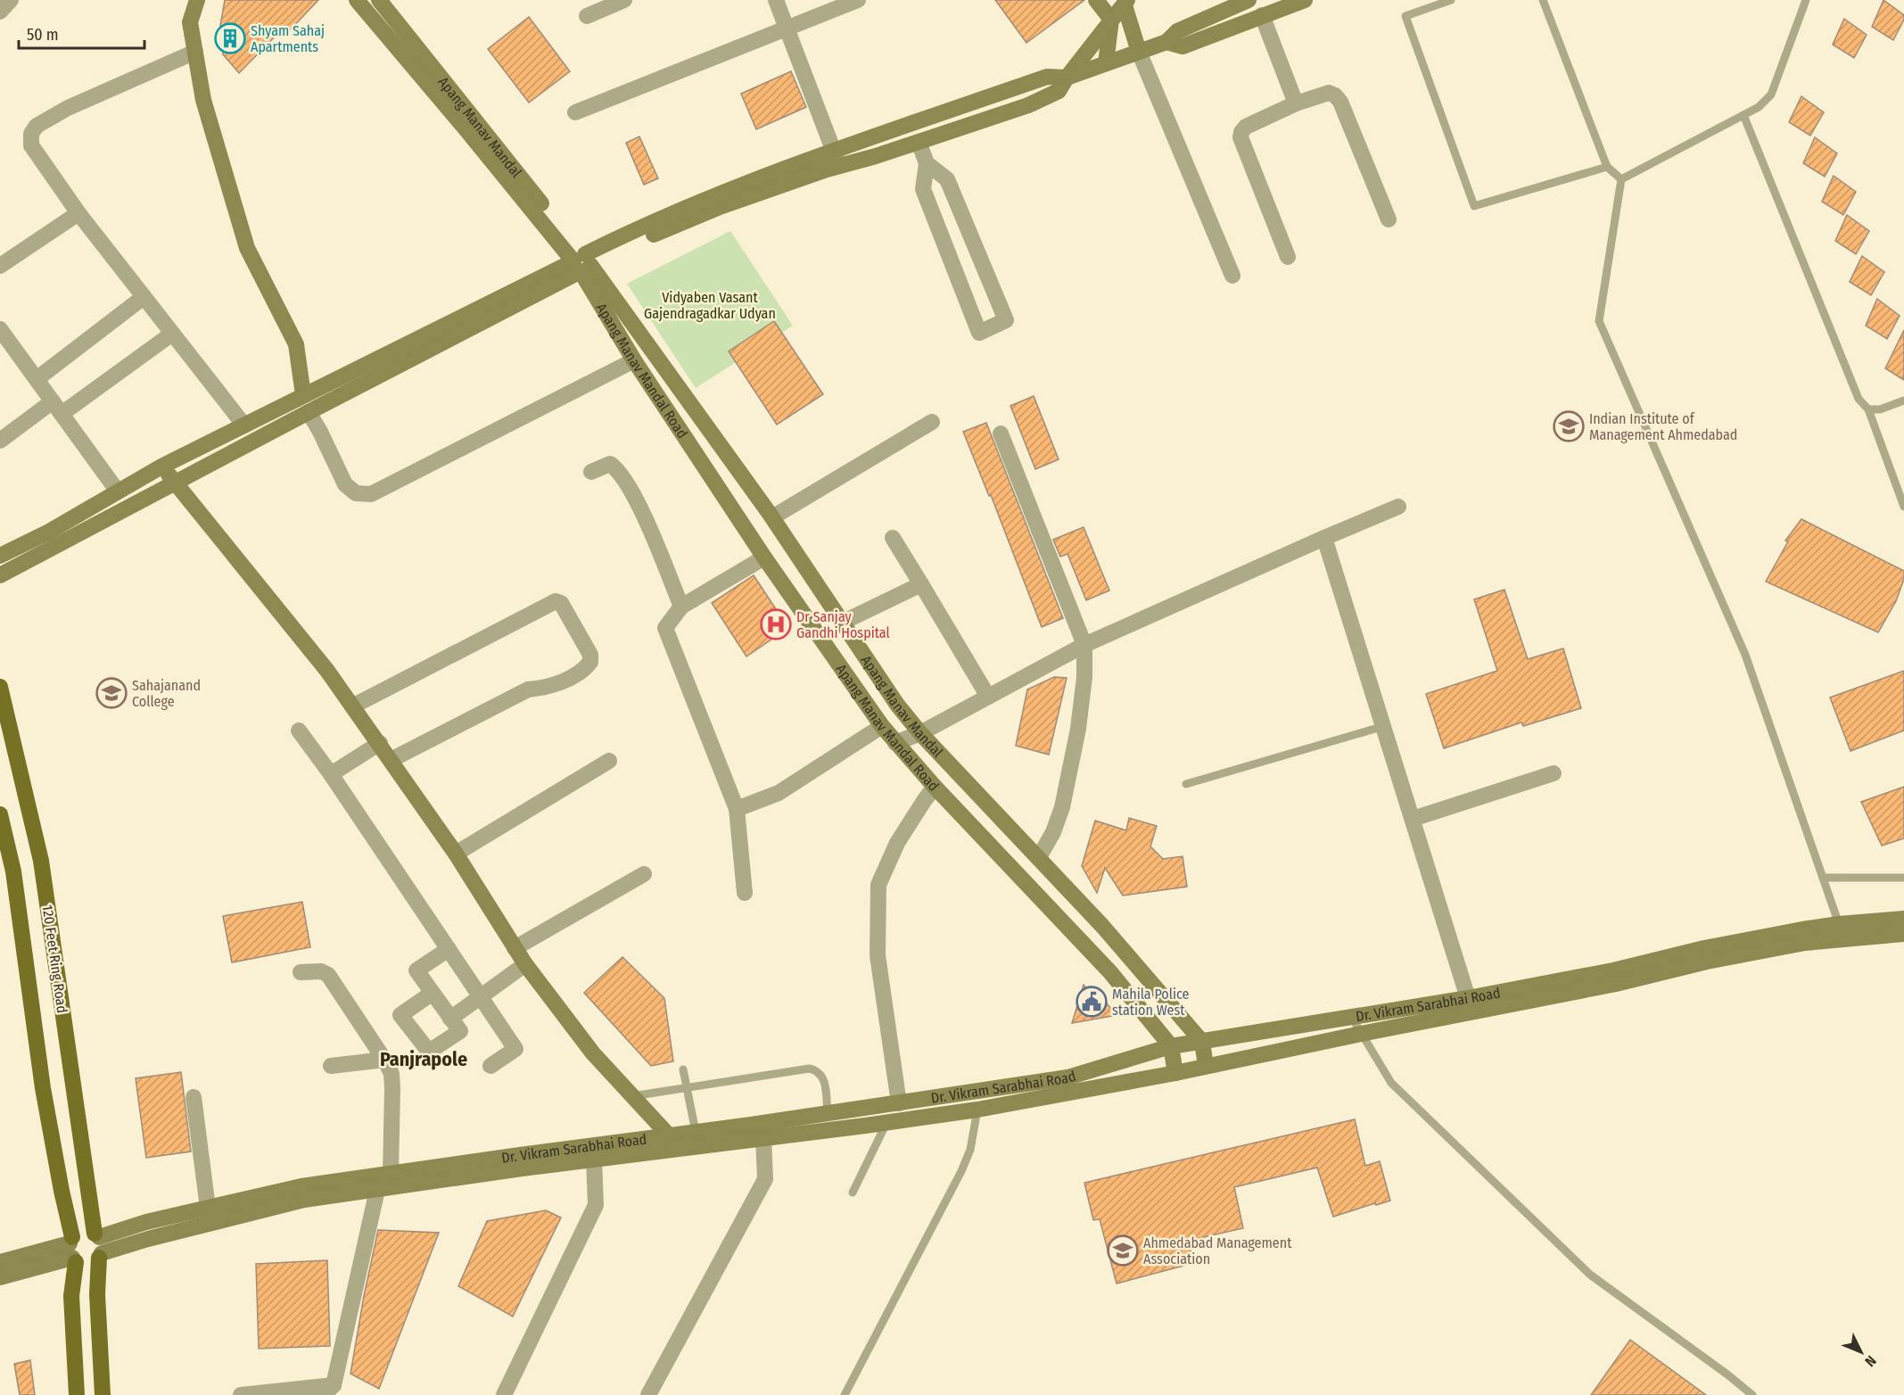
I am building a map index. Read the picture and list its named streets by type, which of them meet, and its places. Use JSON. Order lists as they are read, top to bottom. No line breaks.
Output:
{"streets":{"main road":["120 Feet Ring Road"],"street":["Apang Manav Mandal","Apang Manav Mandal Road","Dr. Vikram Sarabhai Road"]},"crossings":[["Apang Manav Mandal","Apang Manav Mandal Road"],["Apang Manav Mandal","Dr. Vikram Sarabhai Road"],["Apang Manav Mandal Road","Dr. Vikram Sarabhai Road"],["120 Feet Ring Road","Dr. Vikram Sarabhai Road"]],"districts":["Panjrapole"],"parks":["Vidyaben Vasant Gajendragadkar Udyan"],"places":{"building":["Shyam Sahaj Apartments"],"school or university":["Indian Institute of Management Ahmedabad","Sahajanand College","Ahmedabad Management Association"],"hospital":["Dr Sanjay Gandhi Hospital"],"public building":["Mahila Police station West"]},"scale_bar":"50 m","north":"bottom right"}
